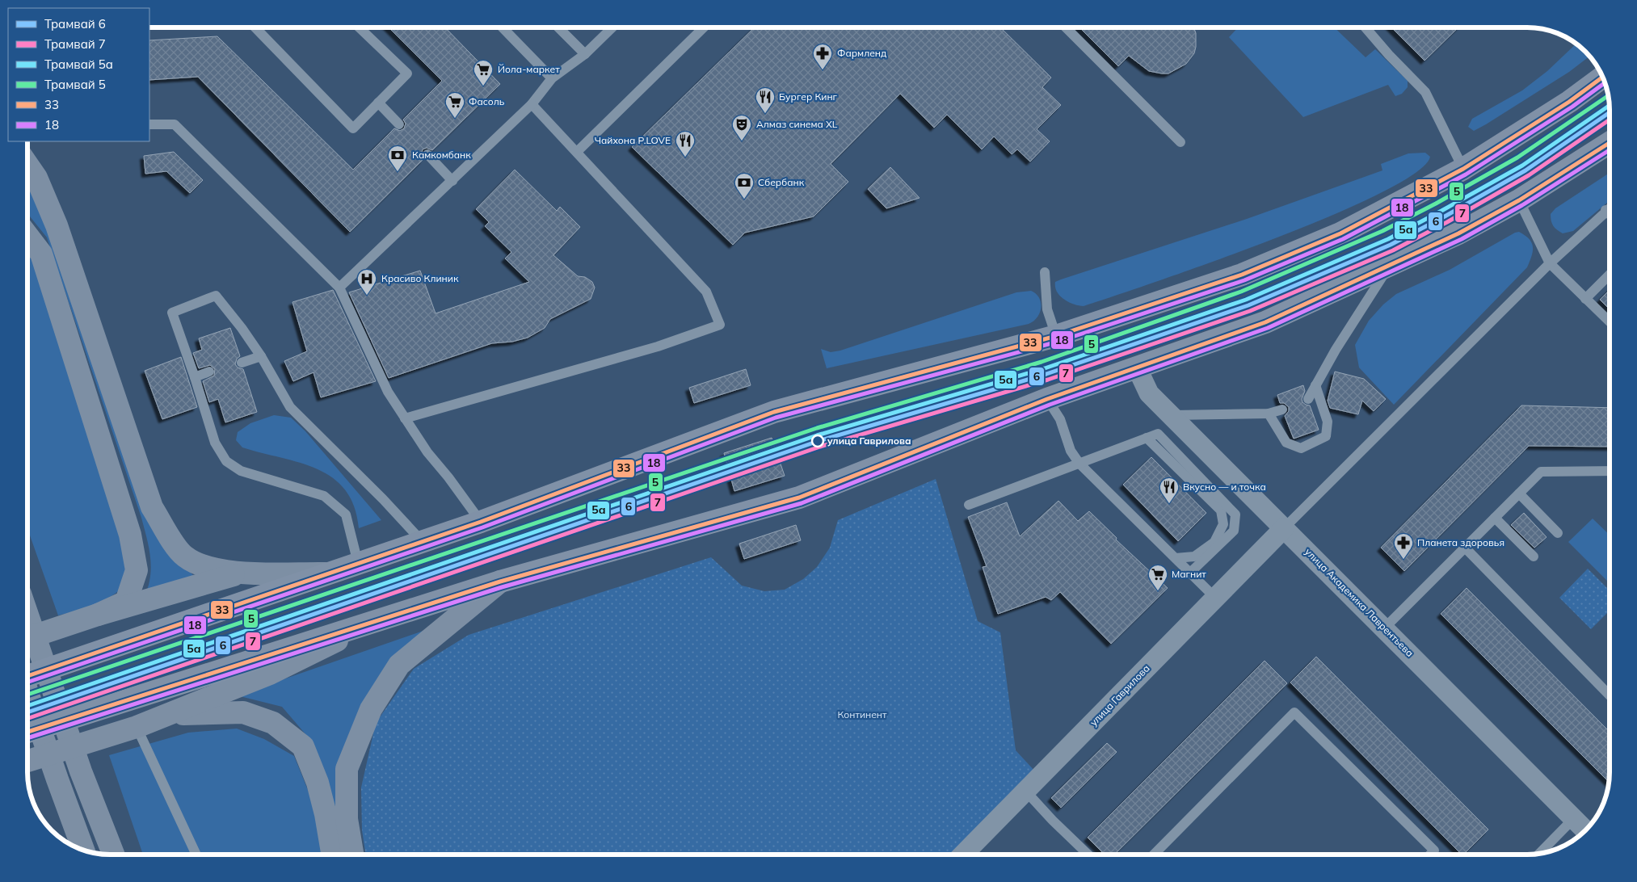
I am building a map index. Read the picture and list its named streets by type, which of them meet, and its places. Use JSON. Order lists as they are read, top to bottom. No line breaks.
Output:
{"streets":{"street":["улица Академика Лаврентьева","улица Гаврилова"]},"crossings":[["улица Академика Лаврентьева","улица Гаврилова"]],"parks":["Континент"],"places":{"pharmacy":["Фармленд","Планета здоровья"],"supermarket":["Йола-маркет","Фасоль","Магнит"],"restaurant":["Бургер Кинг","Чайхона P.LOVE","Вкусно — и точка"],"theatre":["Алмаз синема XL"],"bank":["Камкомбанк","Сбербанк"],"hospital":["Красиво Клиник"],"other":["улица Гаврилова"]},"lines":["transit line 33","transit line 18","tram line 5","tram line 5а","tram line 6","tram line 7"],"legend":["Трамвай 6","Трамвай 7","Трамвай 5а","Трамвай 5","33","18"]}
